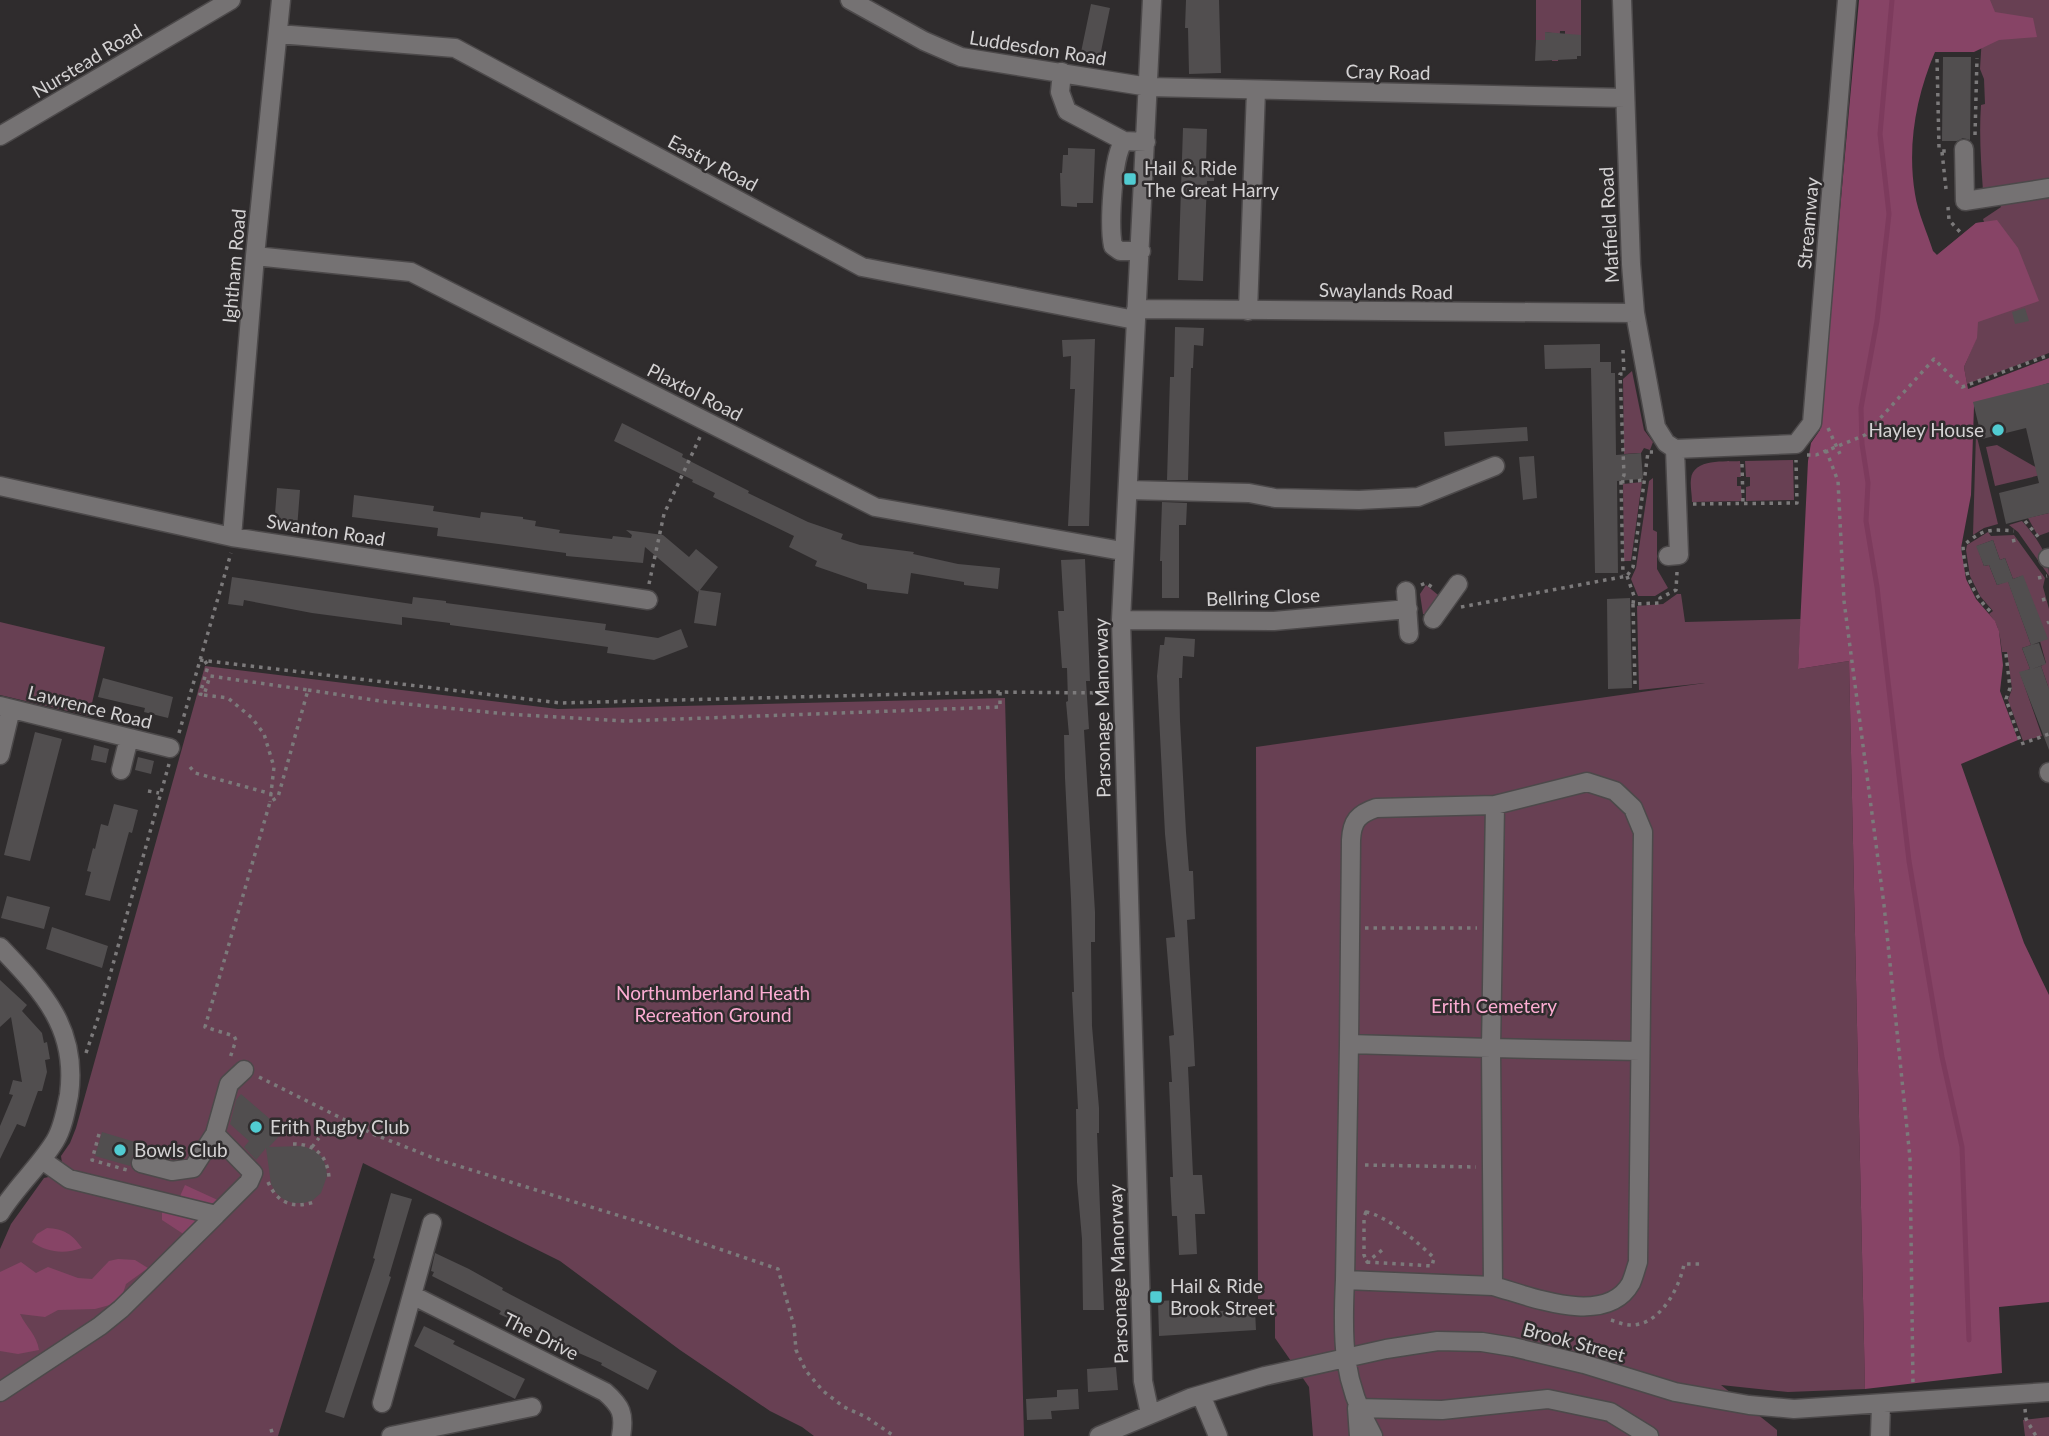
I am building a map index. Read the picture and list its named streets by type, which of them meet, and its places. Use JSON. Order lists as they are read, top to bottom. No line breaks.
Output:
{"streets":{"street":["Luddesdon Road","Nurstead Road","Cray Road","Eastry Road","Streamway","Matfield Road","Ightham Road","Swaylands Road","Plaxtol Road","Swanton Road","Bellring Close","Lawrence Road","Parsonage Manorway","The Drive","Brook Street"]},"crossings":[["Luddesdon Road","Cray Road"],["Luddesdon Road","Parsonage Manorway"],["Cray Road","Matfield Road"],["Cray Road","Parsonage Manorway"],["Eastry Road","Ightham Road"],["Eastry Road","Swaylands Road"],["Eastry Road","Parsonage Manorway"],["Matfield Road","Swaylands Road"],["Ightham Road","Plaxtol Road"],["Ightham Road","Swanton Road"],["Swaylands Road","Parsonage Manorway"],["Plaxtol Road","Parsonage Manorway"],["Bellring Close","Parsonage Manorway"],["Parsonage Manorway","Brook Street"]],"parks":["Northumberland Heath Recreation Ground","Erith Cemetery"],"places":{"transit":["Hail & Ride The Great Harry","Hail & Ride Brook Street"],"other":["Hayley House","Erith Rugby Club","Bowls Club"]}}
